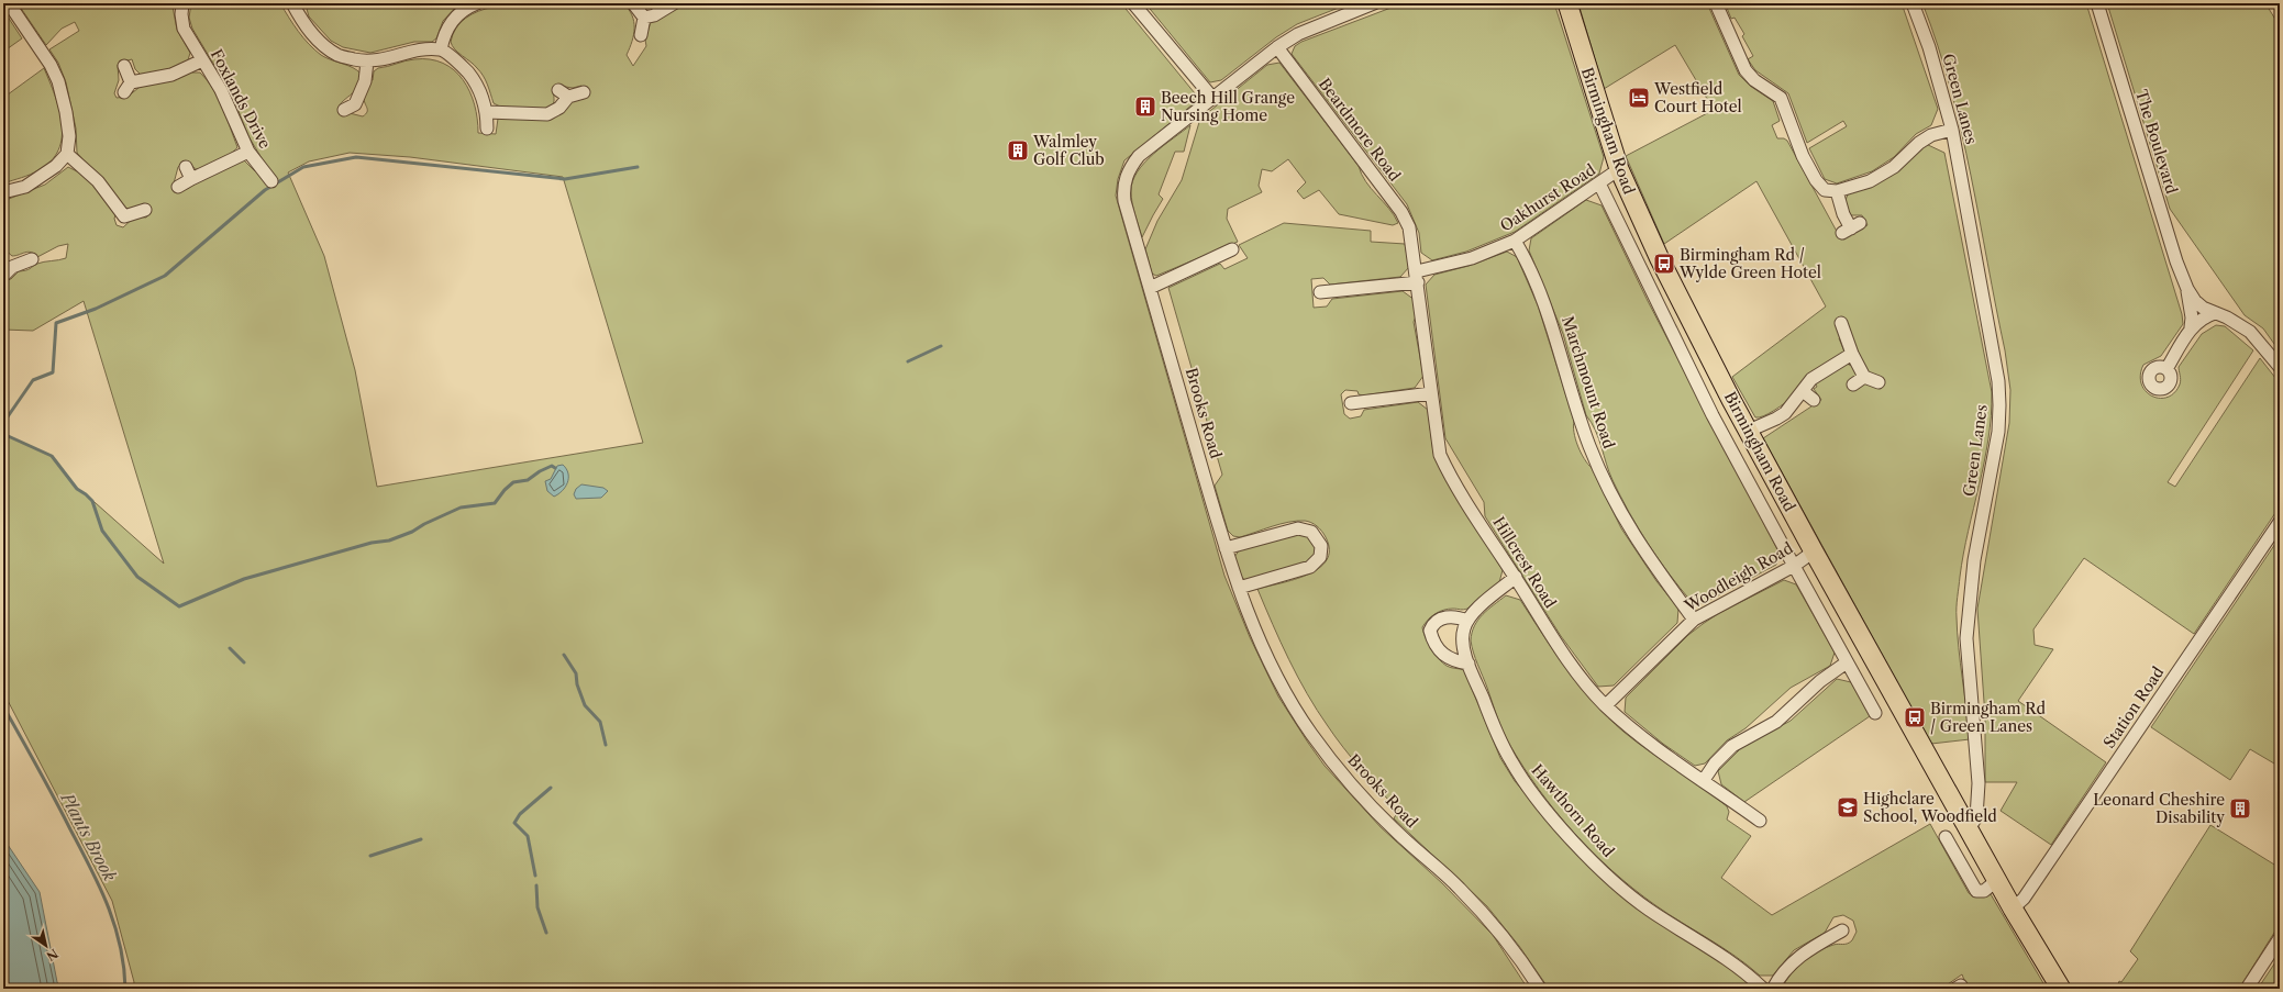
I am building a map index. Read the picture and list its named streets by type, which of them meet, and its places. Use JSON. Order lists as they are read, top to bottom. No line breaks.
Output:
{"streets":{"main road":["Birmingham Road"],"street":["Foxlands Drive","Green Lanes","Beardmore Road","The Boulevard","Oakhurst Road","Marchmount Road","Brooks Road","Hillcrest Road","Woodleigh Road","Station Road","Hawthorn Road"]},"crossings":[["Green Lanes","Birmingham Road"],["Beardmore Road","Brooks Road"],["Beardmore Road","Hillcrest Road"],["Birmingham Road","Oakhurst Road"],["Birmingham Road","Woodleigh Road"],["Birmingham Road","Station Road"],["Oakhurst Road","Marchmount Road"],["Oakhurst Road","Hillcrest Road"],["Marchmount Road","Woodleigh Road"],["Hillcrest Road","Woodleigh Road"]],"water":["Plants Brook"],"places":{"hotel":["Westfield Court Hotel"],"building":["Beech Hill Grange Nursing Home","Walmley Golf Club","Leonard Cheshire Disability"],"bus stop":["Birmingham Rd / Wylde Green Hotel","Birmingham Rd / Green Lanes"],"school or university":["Highclare School, Woodfield"]},"north":"bottom right"}
